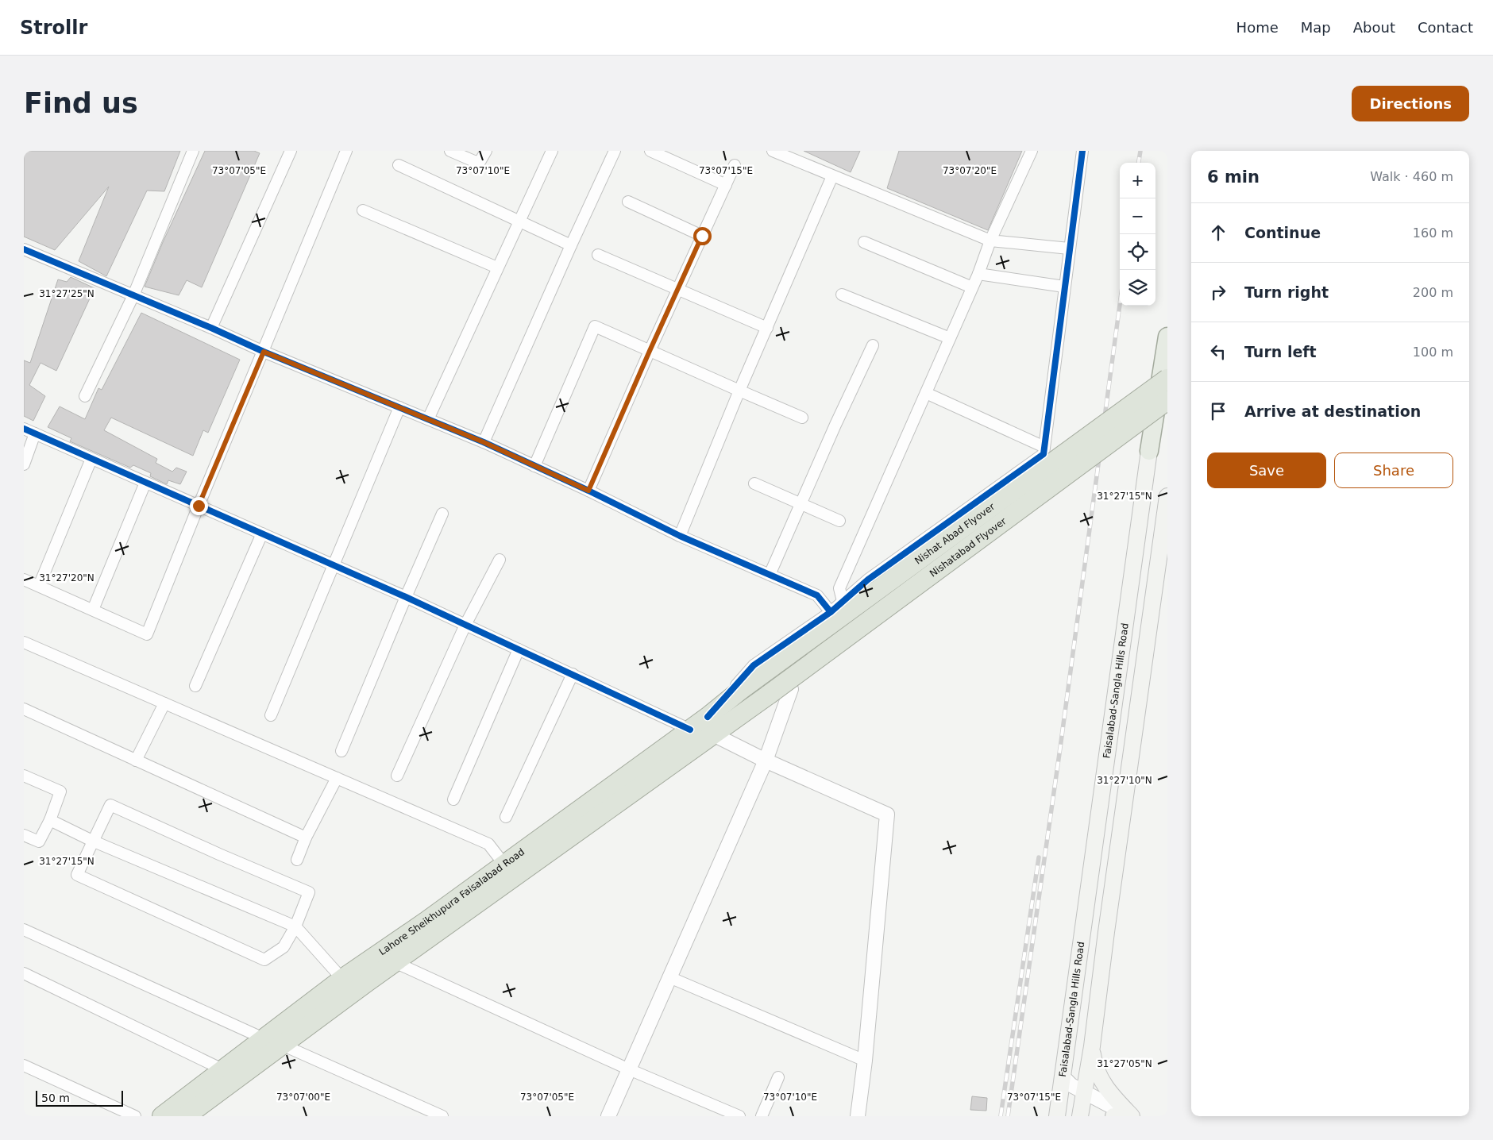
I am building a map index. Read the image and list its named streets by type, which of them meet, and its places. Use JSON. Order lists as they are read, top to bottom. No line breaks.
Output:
{"streets":{"highway":["Nishat Abad Flyover","Nishatabad Flyover","Lahore Sheikhupura Faisalabad Road"],"main road":["Faisalabad-Sangla Hills Road"]},"crossings":[["Nishat Abad Flyover","Lahore Sheikhupura Faisalabad Road"],["Nishatabad Flyover","Lahore Sheikhupura Faisalabad Road"]],"scale_bar":"50 m","page":{"header":"Strollr","nav":["Home","Map","About","Contact"],"buttons":["Directions",["Save","Share"]],"title":"Find us","heading":["6 min","Walk · 460 m"],"map_buttons":["+","−"],"list":[["Continue","160 m"],["Turn right","200 m"],["Turn left","100 m"],"Arrive at destination"],"scale":"50 m"},"coordinates":["73°07'05\"E","73°07'10\"E","73°07'15\"E","73°07'20\"E","31°27'25\"N","31°27'15\"N","31°27'20\"N","31°27'10\"N","31°27'05\"N","73°07'00\"E"]}
